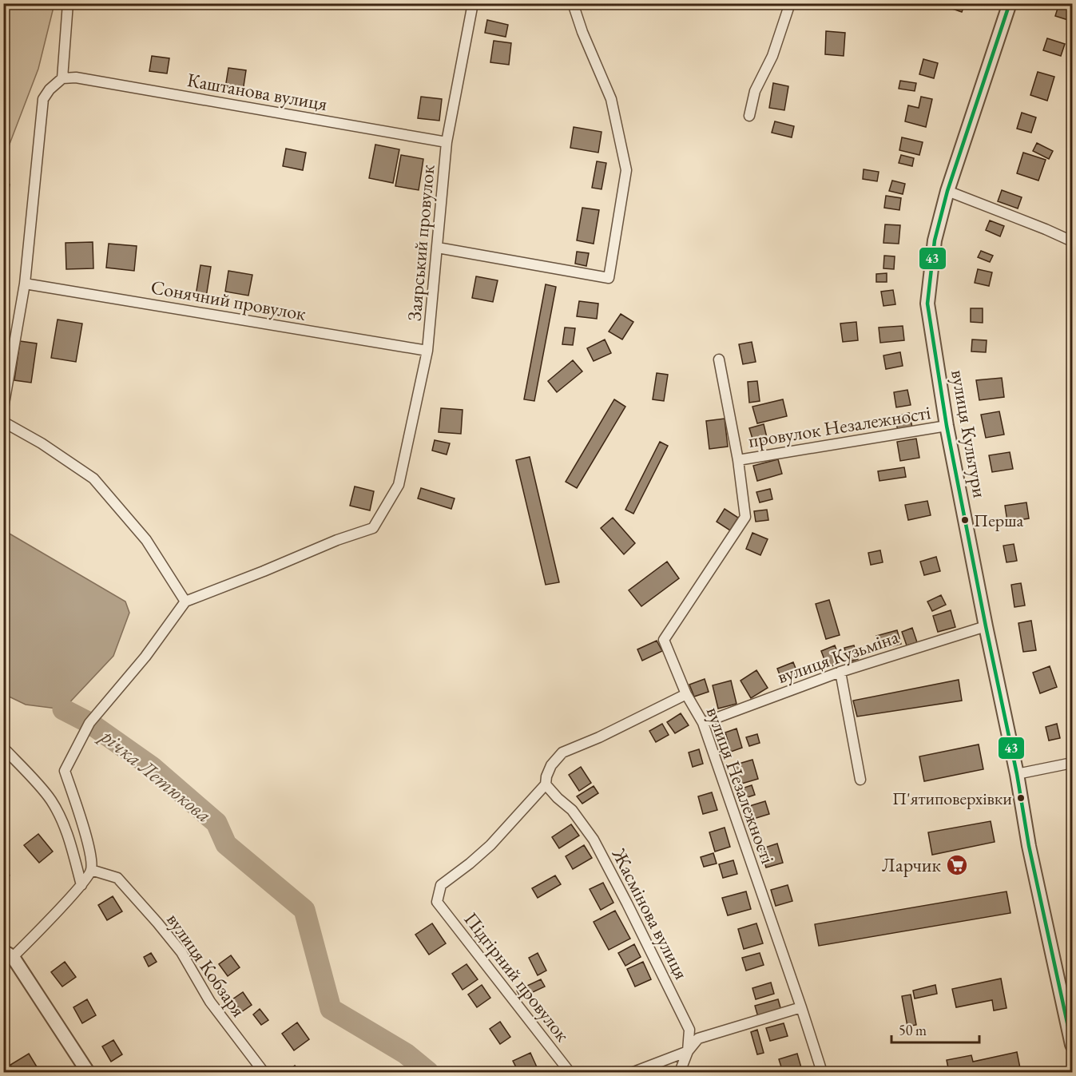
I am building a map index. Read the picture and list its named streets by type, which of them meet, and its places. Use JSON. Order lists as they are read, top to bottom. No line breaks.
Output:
{"streets":{"street":["Каштанова вулиця","Заярський провулок","Сонячний провулок","провулок Незалежності","вулиця Культури","вулиця Кузьміна","вулиця Незалежності","Жасмінова вулиця","вулиця Кобзаря","Підгірний провулок"]},"crossings":[["Каштанова вулиця","Заярський провулок"],["Заярський провулок","Сонячний провулок"],["провулок Незалежності","вулиця Культури"],["провулок Незалежності","вулиця Незалежності"],["вулиця Культури","вулиця Кузьміна"],["вулиця Кузьміна","вулиця Незалежності"],["Жасмінова вулиця","Підгірний провулок"]],"water":["річка Летюкова"],"places":{"other":["Перша","П'ятиповерхівки"],"supermarket":["Ларчик"]},"lines":["transit line 43"],"scale_bar":"50 m"}
